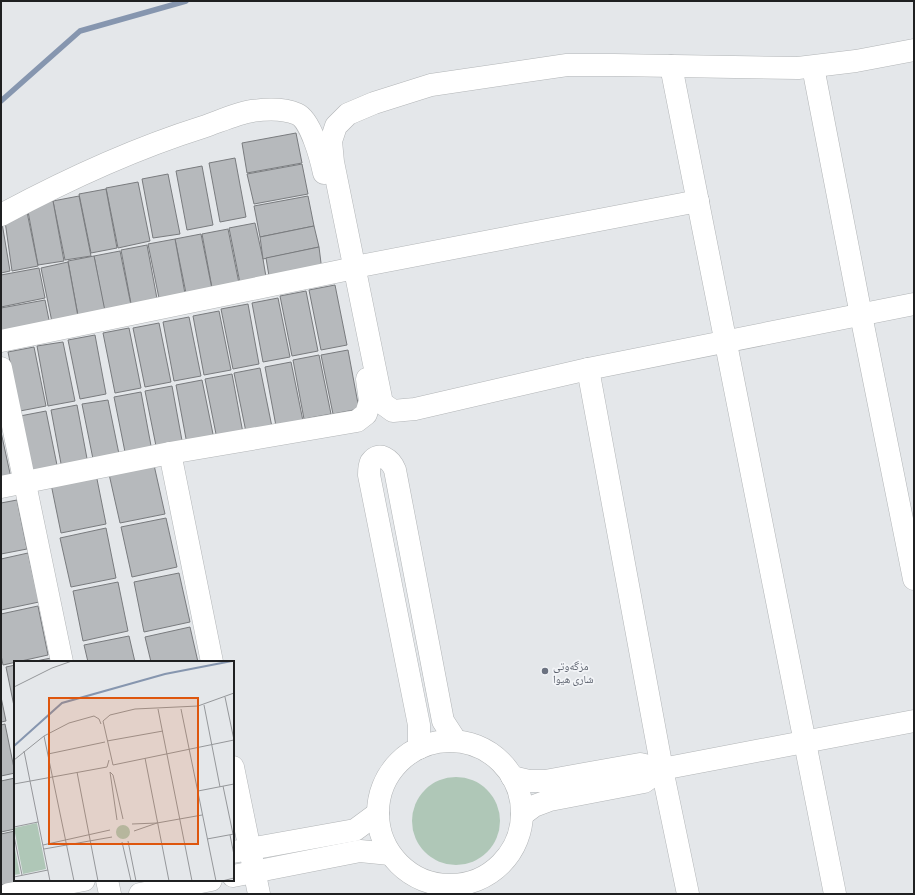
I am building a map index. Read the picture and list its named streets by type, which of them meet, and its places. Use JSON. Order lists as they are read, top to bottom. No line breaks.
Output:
{"places":["مزگەوتی شاری هیوا"]}
